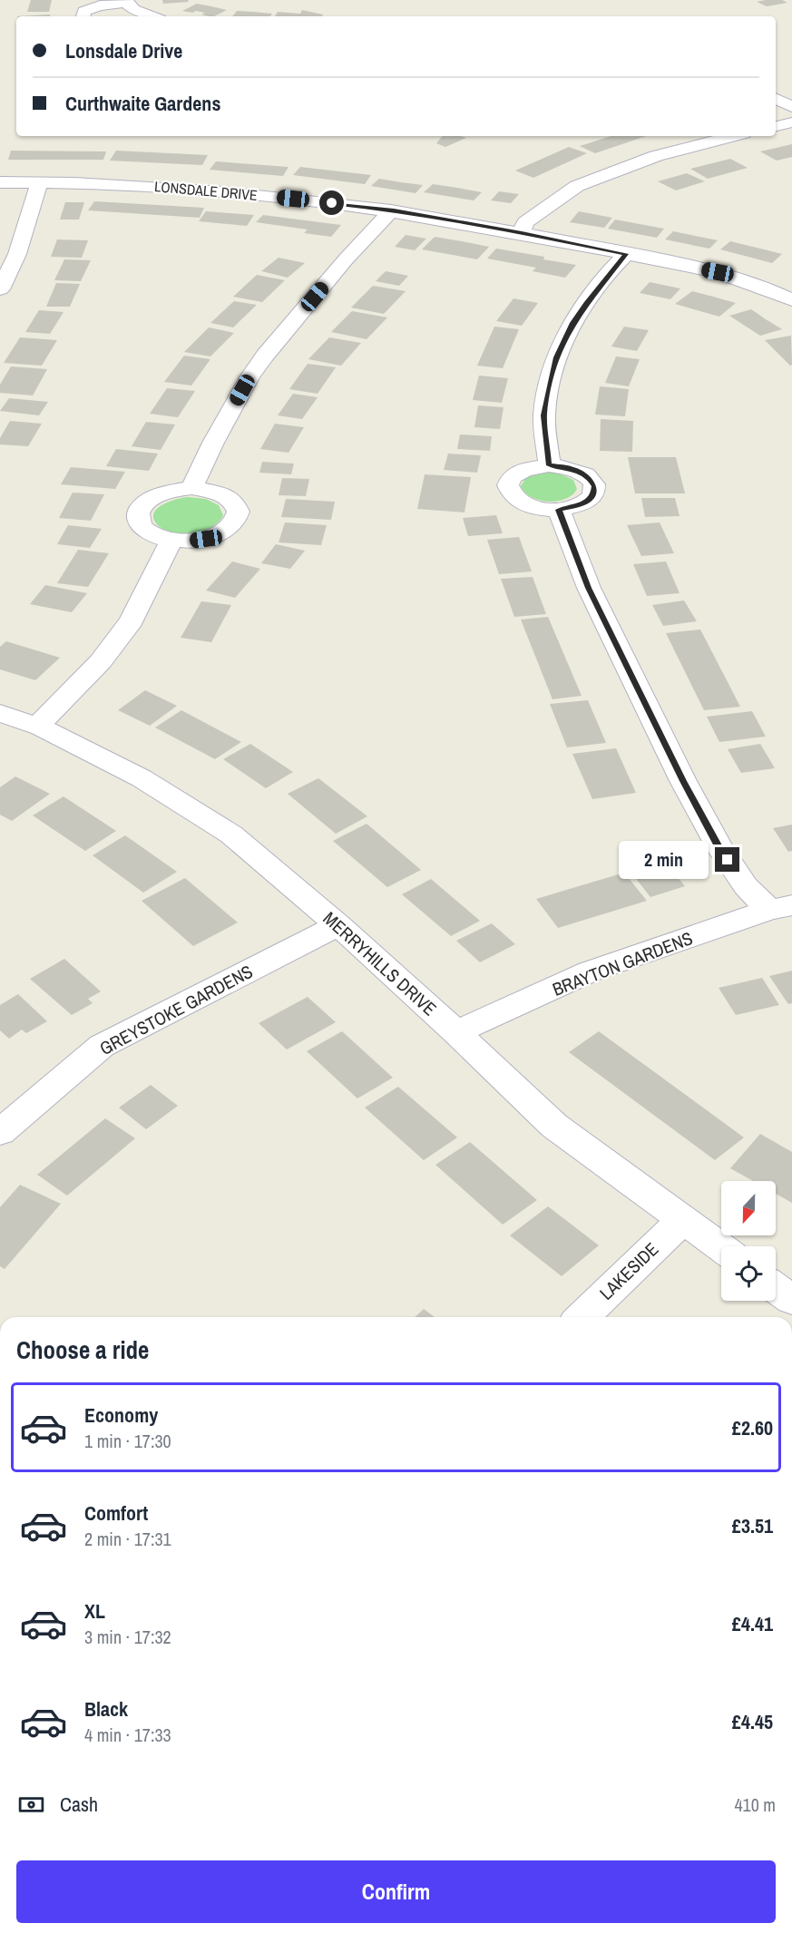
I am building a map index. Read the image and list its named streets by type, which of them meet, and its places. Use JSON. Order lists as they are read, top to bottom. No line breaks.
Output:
{"streets":{"street":["LONSDALE DRIVE","MERRYHILLS DRIVE","BRAYTON GARDENS","GREYSTOKE GARDENS","LAKESIDE"]},"crossings":[["MERRYHILLS DRIVE","BRAYTON GARDENS"],["MERRYHILLS DRIVE","GREYSTOKE GARDENS"],["MERRYHILLS DRIVE","LAKESIDE"]],"north":"bottom","page":{"banner":["Lonsdale Drive","Curthwaite Gardens"],"bubble":"2 min","heading":"Choose a ride","list":[{"name":"Economy","note":"1 min · 17:30","value":"£2.60"},{"name":"Comfort","note":"2 min · 17:31","value":"£3.51"},{"name":"XL","note":"3 min · 17:32","value":"£4.41"},{"name":"Black","note":"4 min · 17:33","value":"£4.45"}],"pay":["Cash","410 m"],"buttons":"Confirm"}}
